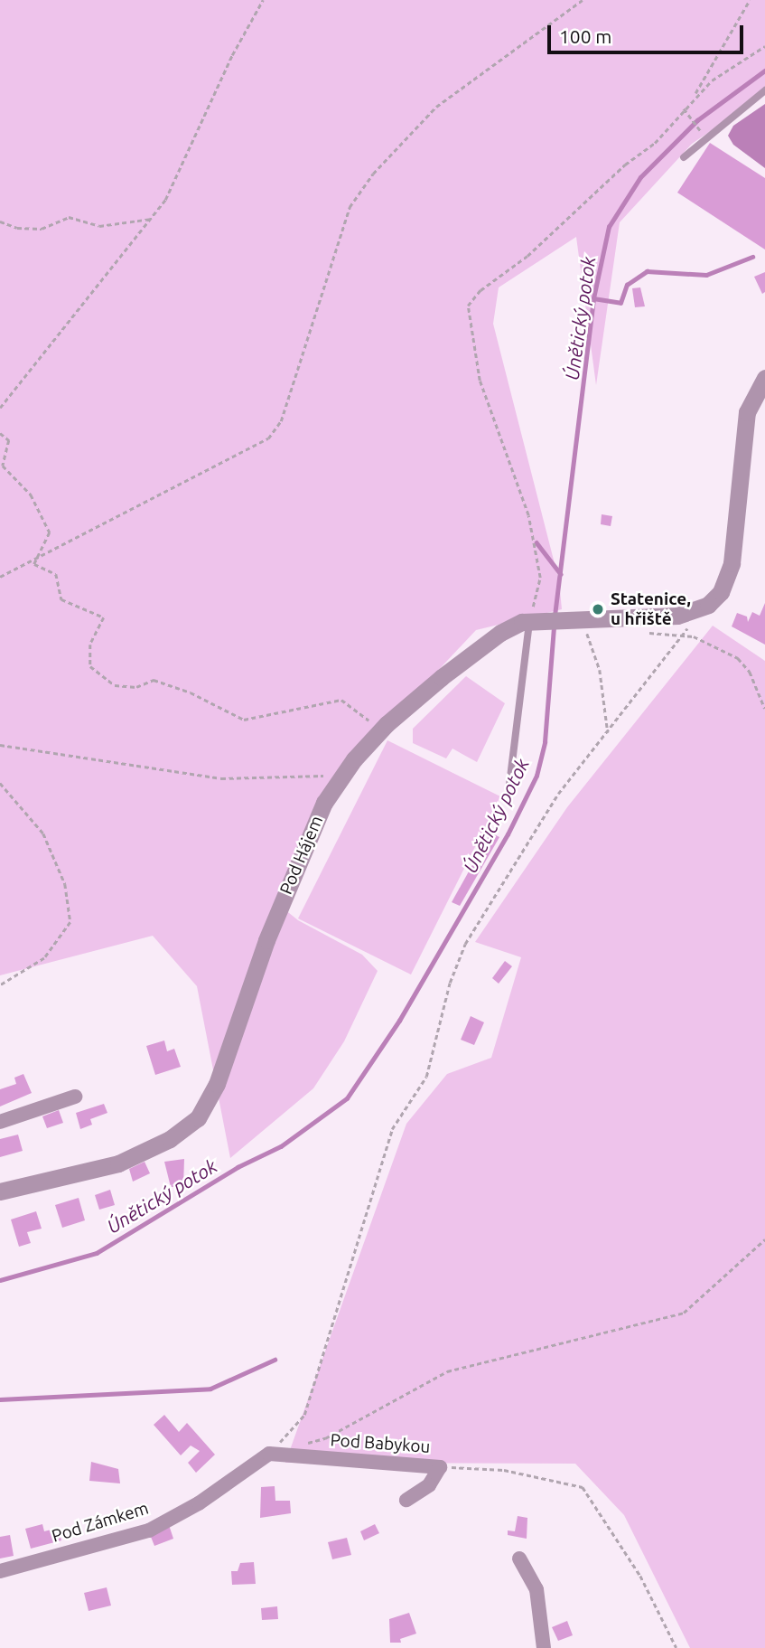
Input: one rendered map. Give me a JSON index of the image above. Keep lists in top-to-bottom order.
{
  "streets": {
    "street": ["Pod Hájem", "Pod Babykou", "Pod Zámkem"]
  },
  "crossings": [
    ["Pod Babykou", "Pod Zámkem"]
  ],
  "water": ["Únětický potok"],
  "places": ["Statenice, u hřiště"],
  "scale_bar": "100 m"
}
